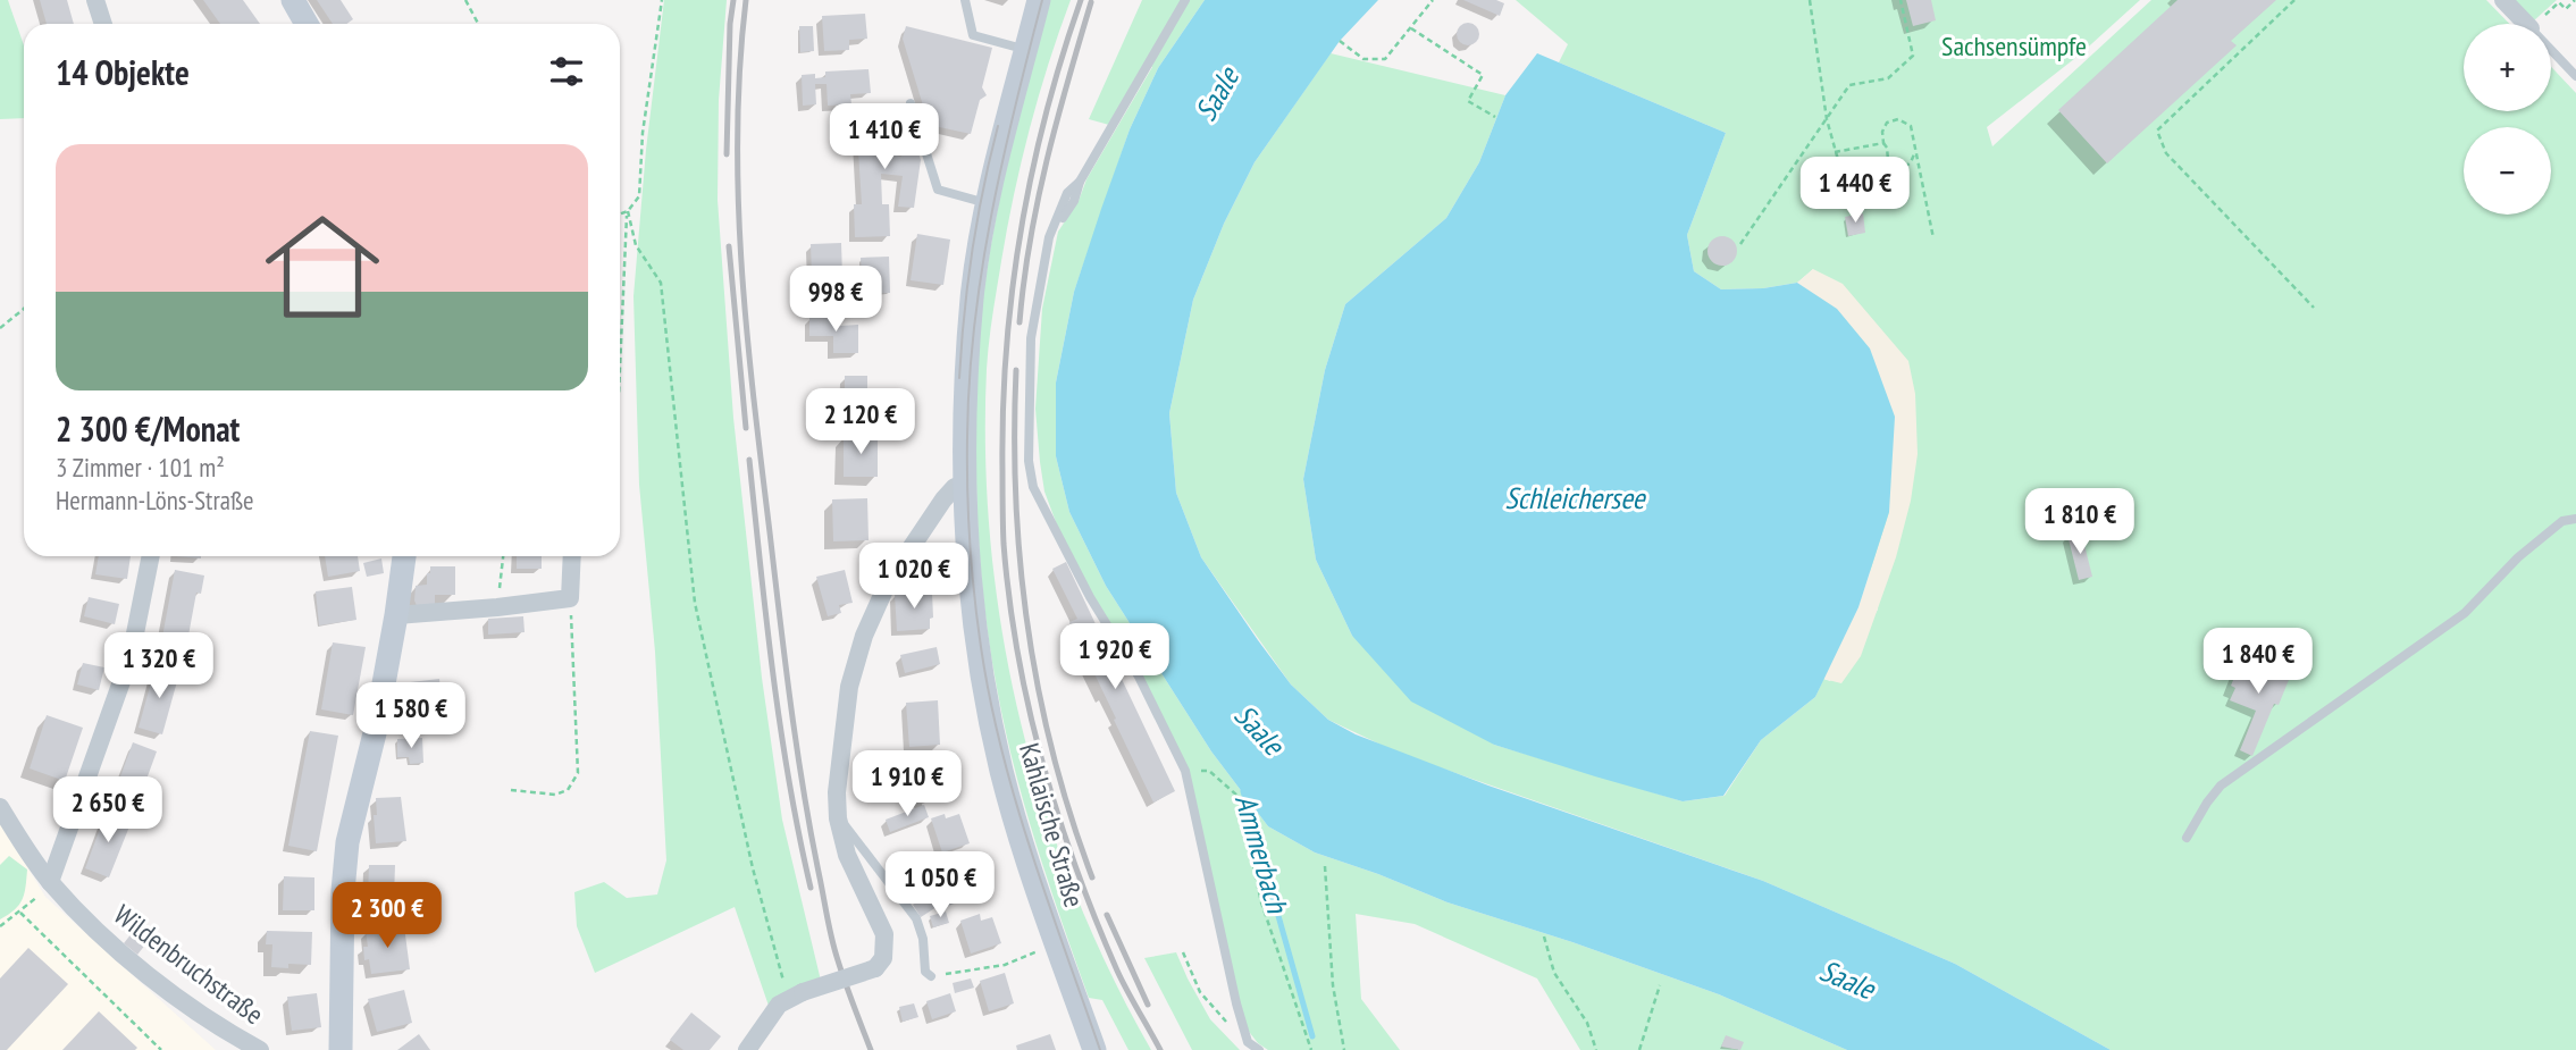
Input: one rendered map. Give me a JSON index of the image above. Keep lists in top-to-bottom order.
{
  "streets": {
    "main road": ["Kahlaische Straße"],
    "street": ["Wildenbruchstraße"]
  },
  "water": ["Saale", "Schleichersee", "Ammerbach"],
  "parks": ["Sachsensümpfe"],
  "page": {
    "map_buttons": ["+", "−"],
    "heading": "14 Objekte",
    "price": [
      "1 410 €",
      "1 440 €",
      "998 €",
      "2 120 €",
      "1 810 €",
      "1 020 €",
      "1 920 €",
      "1 840 €",
      "1 320 €",
      "1 580 €",
      "1 910 €",
      "2 650 €",
      "1 050 €",
      "2 300 €"
    ],
    "list": [
      {
        "name": "2 300 €/Monat",
        "note": "3 Zimmer · 101 m² · Hermann-Löns-Straße"
      }
    ]
  }
}
